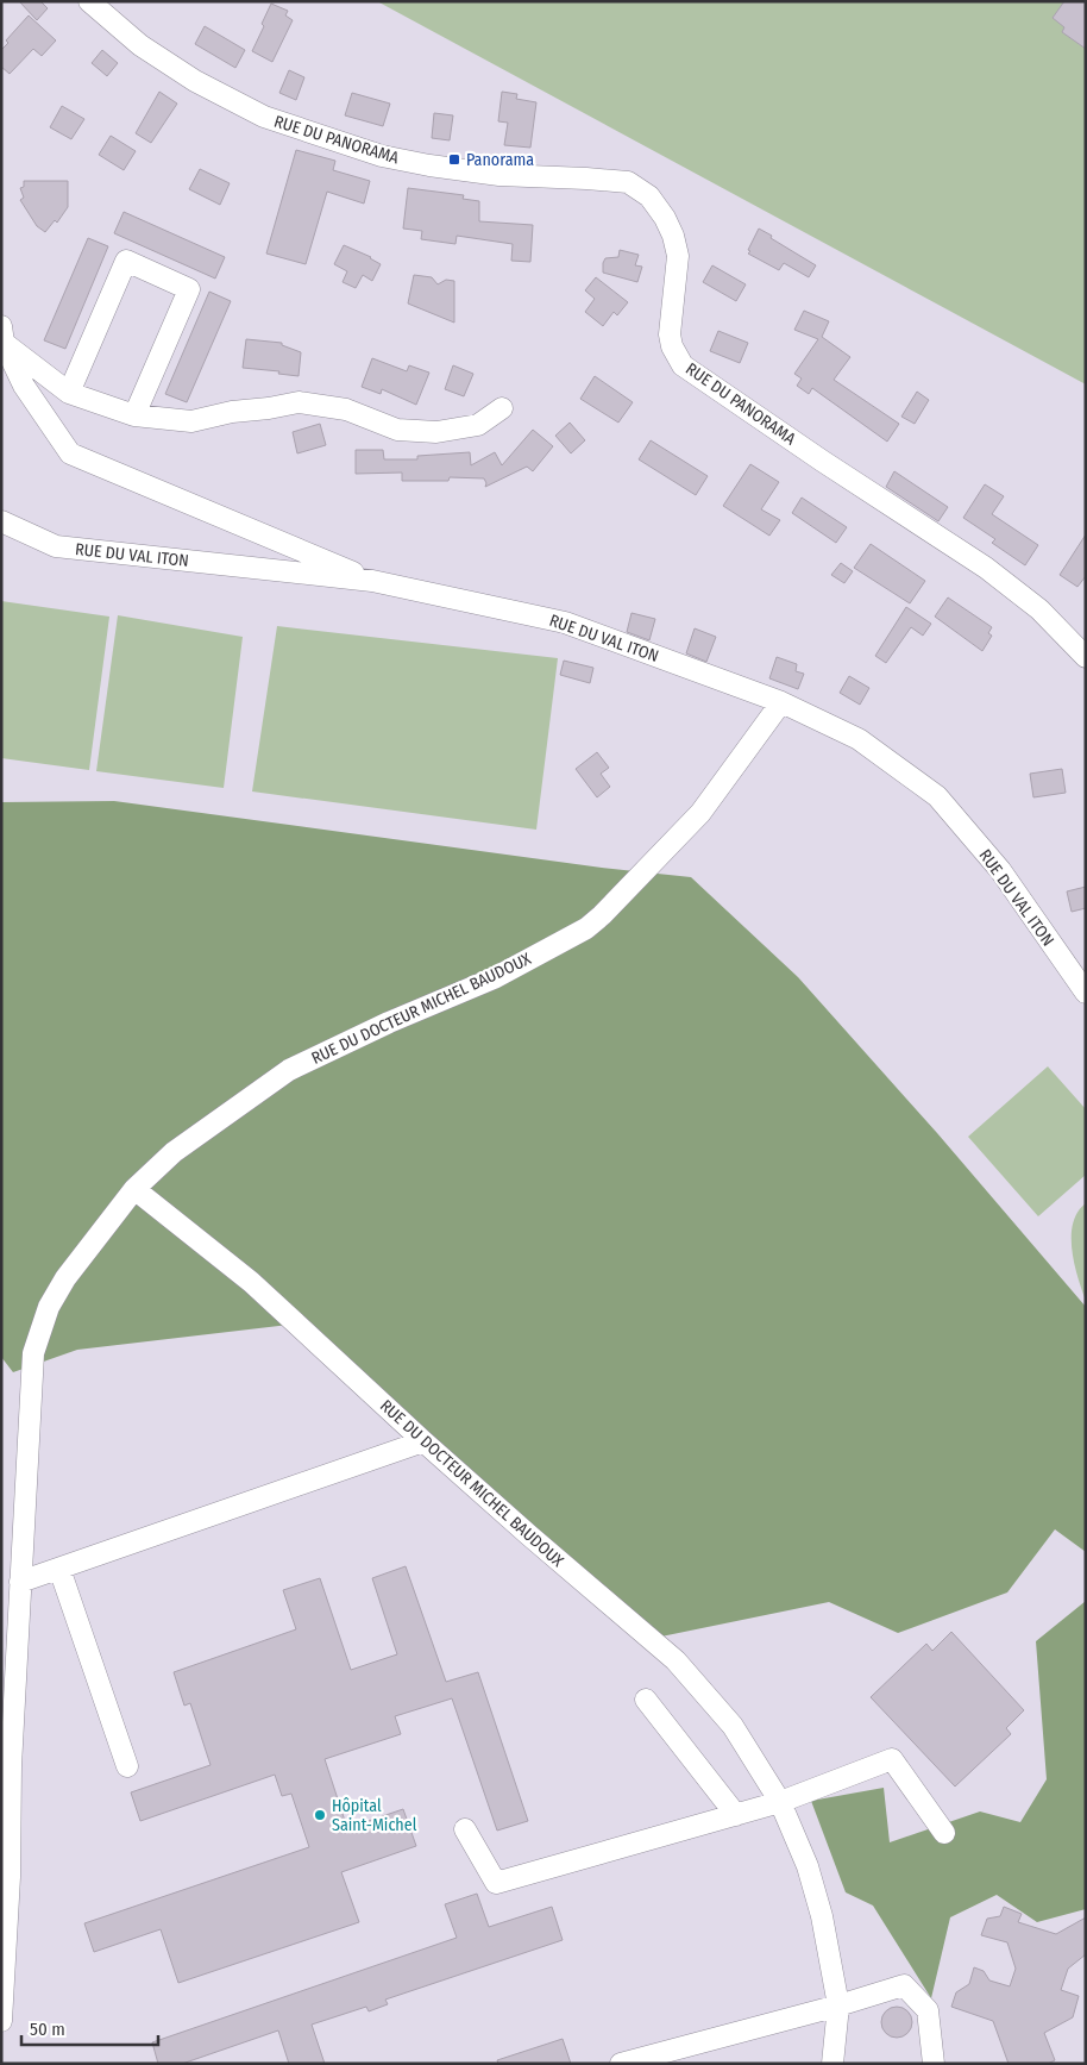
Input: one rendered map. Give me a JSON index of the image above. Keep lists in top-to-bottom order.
{
  "streets": {
    "street": ["RUE DU PANORAMA", "RUE DU VAL ITON", "RUE DU DOCTEUR MICHEL BAUDOUX"]
  },
  "crossings": [
    ["RUE DU VAL ITON", "RUE DU DOCTEUR MICHEL BAUDOUX"]
  ],
  "places": {
    "transit": ["Panorama"],
    "other": ["Hôpital Saint-Michel"]
  },
  "scale_bar": "50 m"
}
